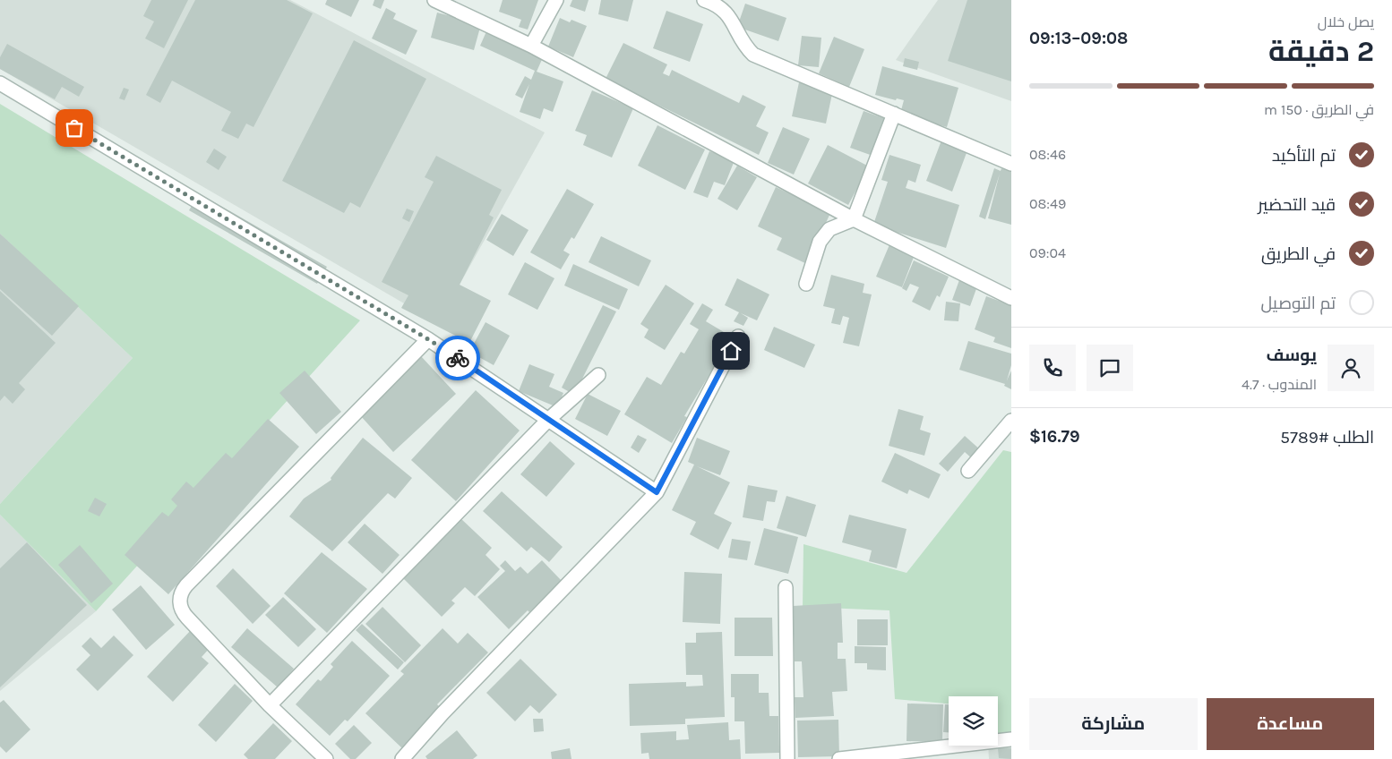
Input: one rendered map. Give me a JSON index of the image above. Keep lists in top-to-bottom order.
{
  "page": {
    "heading": ["2 دقيقة", "يصل خلال", "09:08–09:13"],
    "panel": [
      "يوسف",
      "المندوب · 4.7",
      "الطلب #5789",
      "$16.79"
    ],
    "bar": "في الطريق · 150 m",
    "list": [
      ["تم التأكيد", "08:46"],
      ["قيد التحضير", "08:49"],
      ["في الطريق", "09:04"],
      "تم التوصيل"
    ],
    "buttons": ["مساعدة", "مشاركة"]
  }
}
